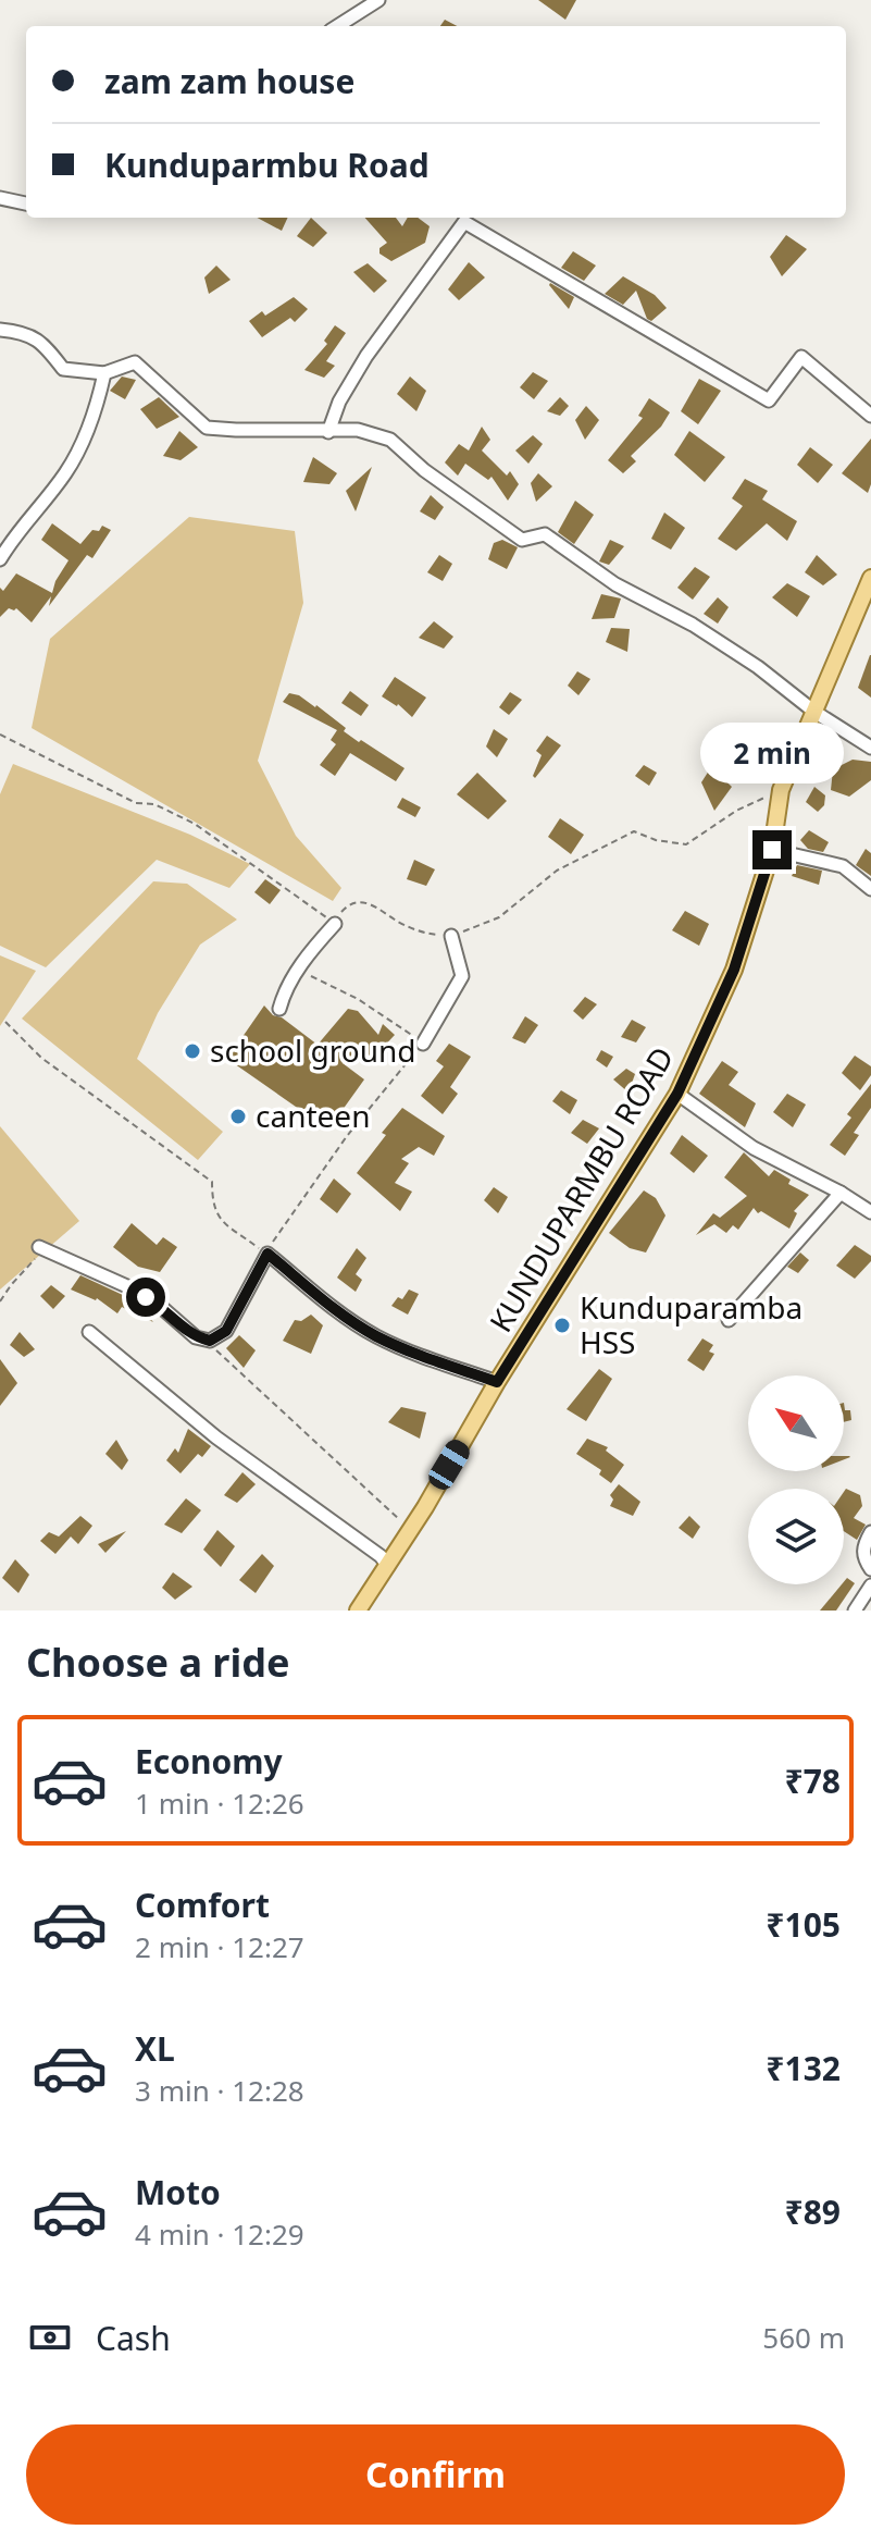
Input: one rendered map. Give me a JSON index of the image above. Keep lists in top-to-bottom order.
{
  "streets": {
    "main road": ["KUNDUPARMBU ROAD"]
  },
  "places": ["school ground", "canteen", "Kunduparamba HSS"],
  "north": "top left",
  "page": {
    "banner": ["zam zam house", "Kunduparmbu Road"],
    "bubble": "2 min",
    "heading": "Choose a ride",
    "list": [
      {
        "name": "Economy",
        "note": "1 min · 12:26",
        "value": "₹78"
      },
      {
        "name": "Comfort",
        "note": "2 min · 12:27",
        "value": "₹105"
      },
      {
        "name": "XL",
        "note": "3 min · 12:28",
        "value": "₹132"
      },
      {
        "name": "Moto",
        "note": "4 min · 12:29",
        "value": "₹89"
      }
    ],
    "pay": ["Cash", "560 m"],
    "buttons": "Confirm"
  }
}
